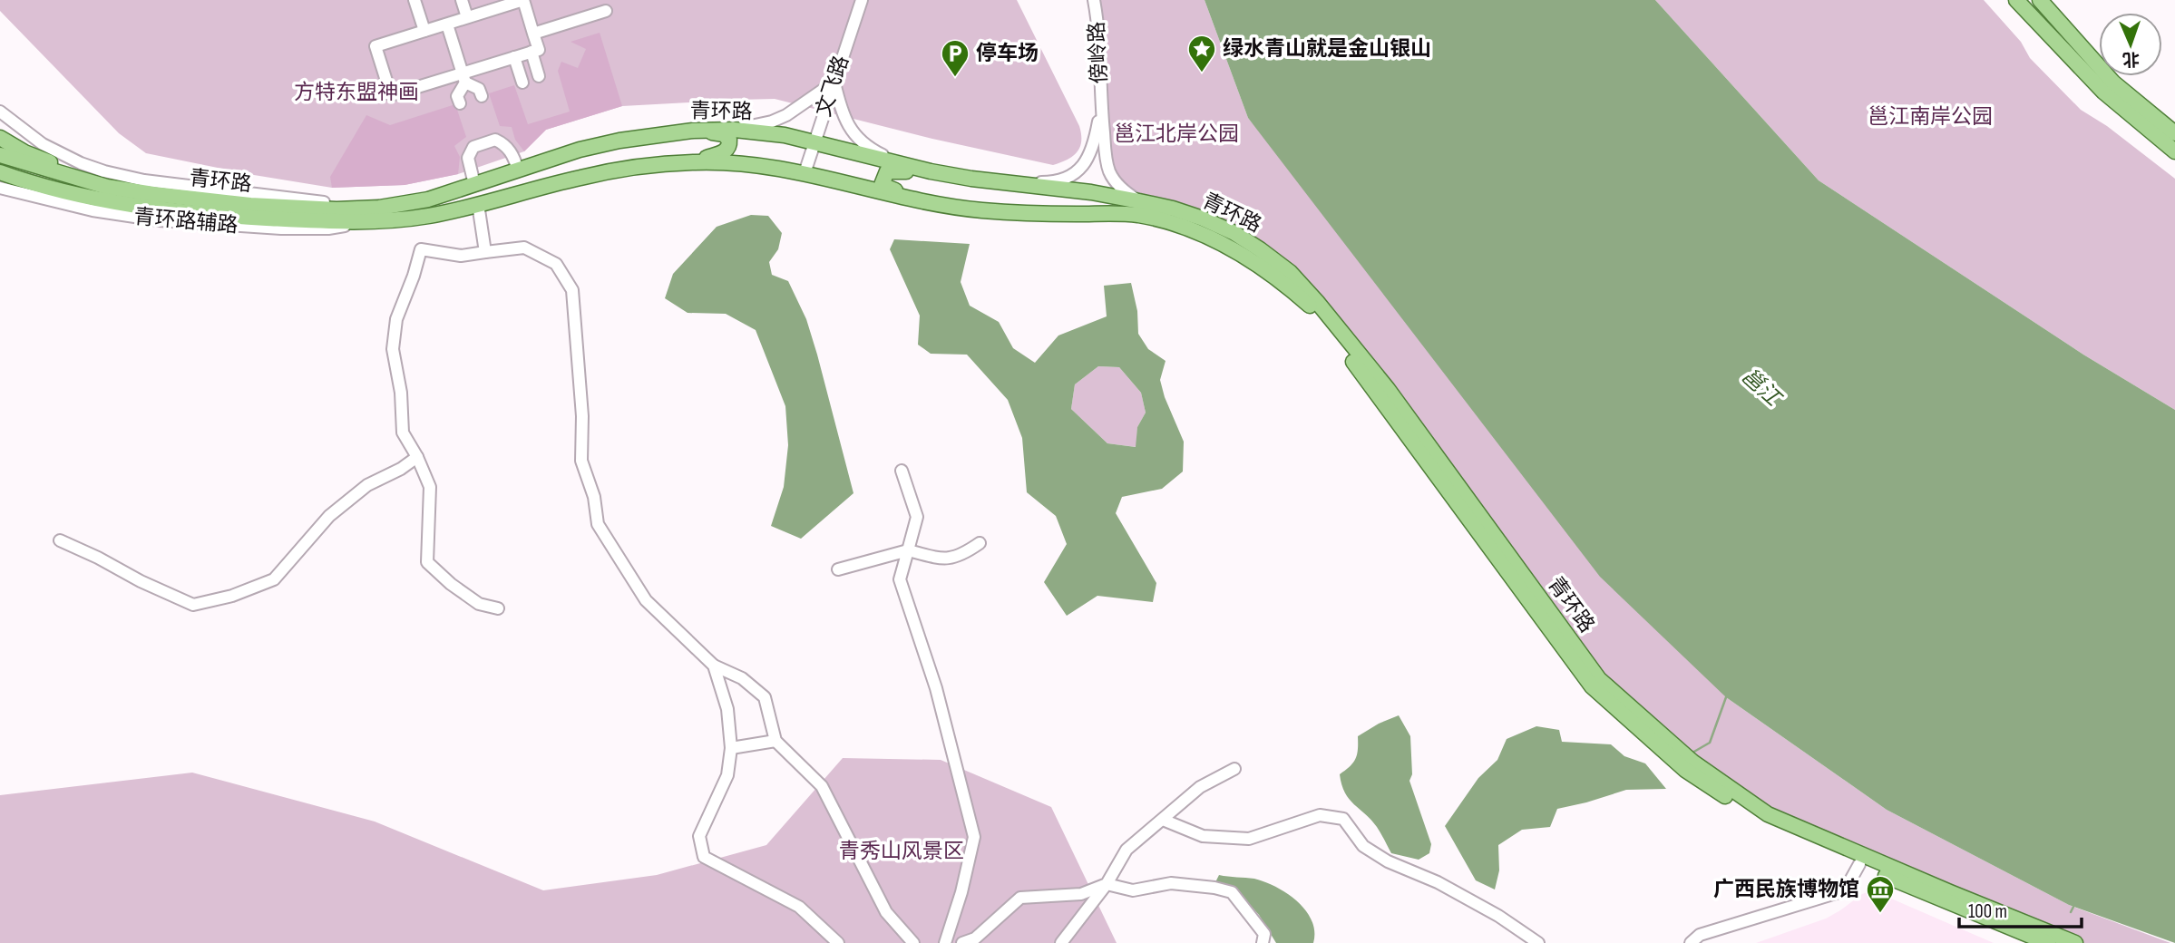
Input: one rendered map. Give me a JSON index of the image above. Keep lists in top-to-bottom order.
{
  "streets": {
    "main road": ["青环路"],
    "street": ["傍岭路", "文飞路", "青环路辅路"]
  },
  "crossings": [
    ["文飞路", "青环路"],
    ["青环路", "青环路辅路"]
  ],
  "water": ["邕江"],
  "parks": [
    "方特东盟神画",
    "邕江南岸公园",
    "邕江北岸公园",
    "青秀山风景区"
  ],
  "places": {
    "place": ["绿水青山就是金山银山"],
    "parking": ["停车场"],
    "museum": ["广西民族博物馆"]
  },
  "scale_bar": "100 m",
  "north": "bottom"
}
